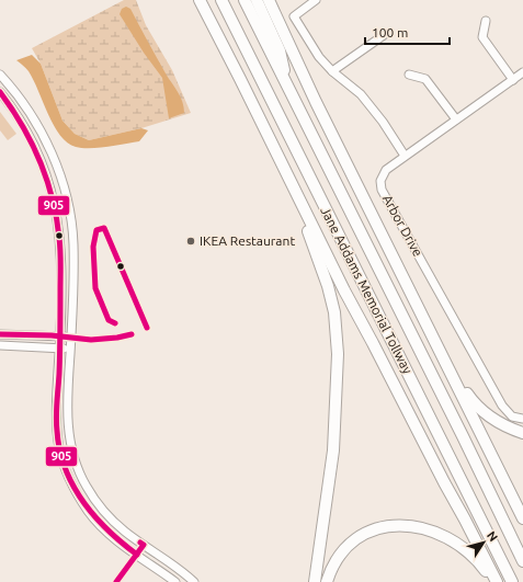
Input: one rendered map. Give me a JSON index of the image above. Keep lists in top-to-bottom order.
{
  "streets": {
    "highway": ["Jane Addams Memorial Tollway"],
    "street": ["Arbor Drive"]
  },
  "places": ["IKEA Restaurant"],
  "lines": ["transit line 905"],
  "scale_bar": "100 m",
  "north": "top right"
}
